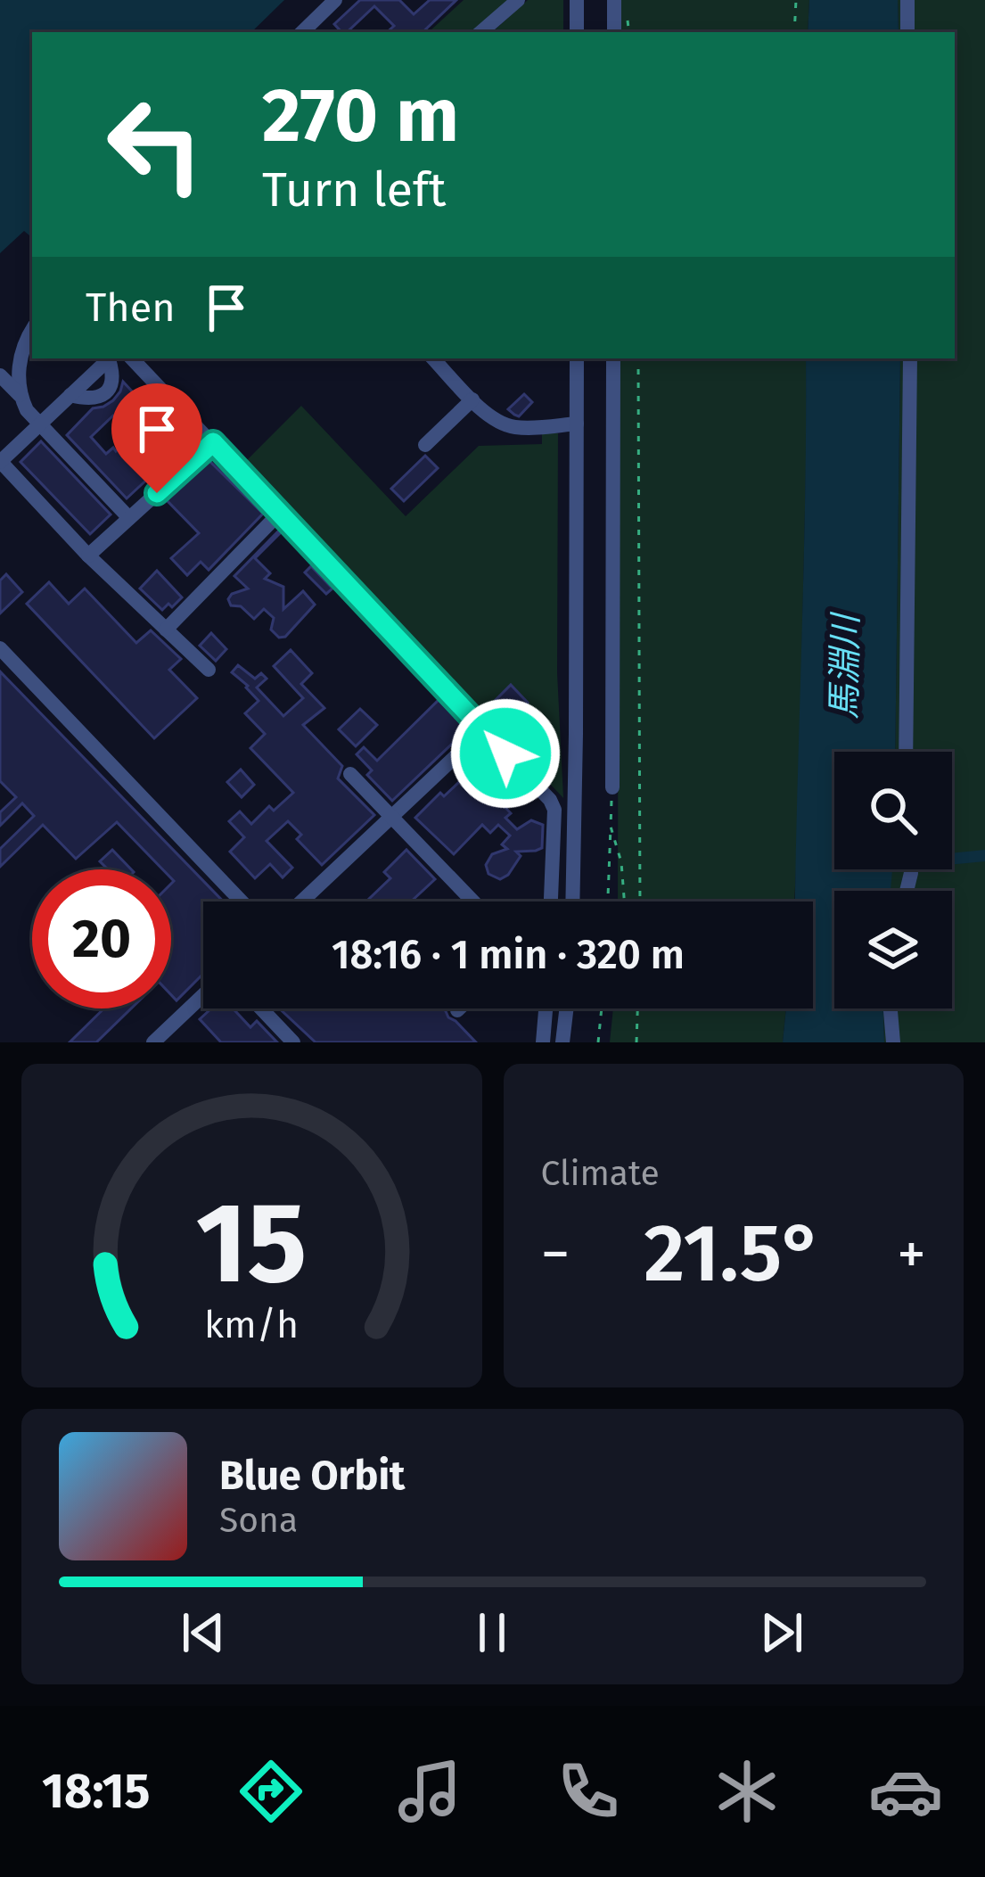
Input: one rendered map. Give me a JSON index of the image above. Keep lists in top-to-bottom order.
{
  "water": ["馬淵川"],
  "page": {
    "turn": ["270 m", "Turn left"],
    "then": "Then",
    "limit": "20",
    "trip": "18:16 · 1 min · 320 m",
    "tile": "Climate",
    "heat": ["−", "21.5°", "+"],
    "song": ["Blue Orbit", "Sona"],
    "tabs": "18:15",
    "gauge": ["15", "km/h"]
  }
}
